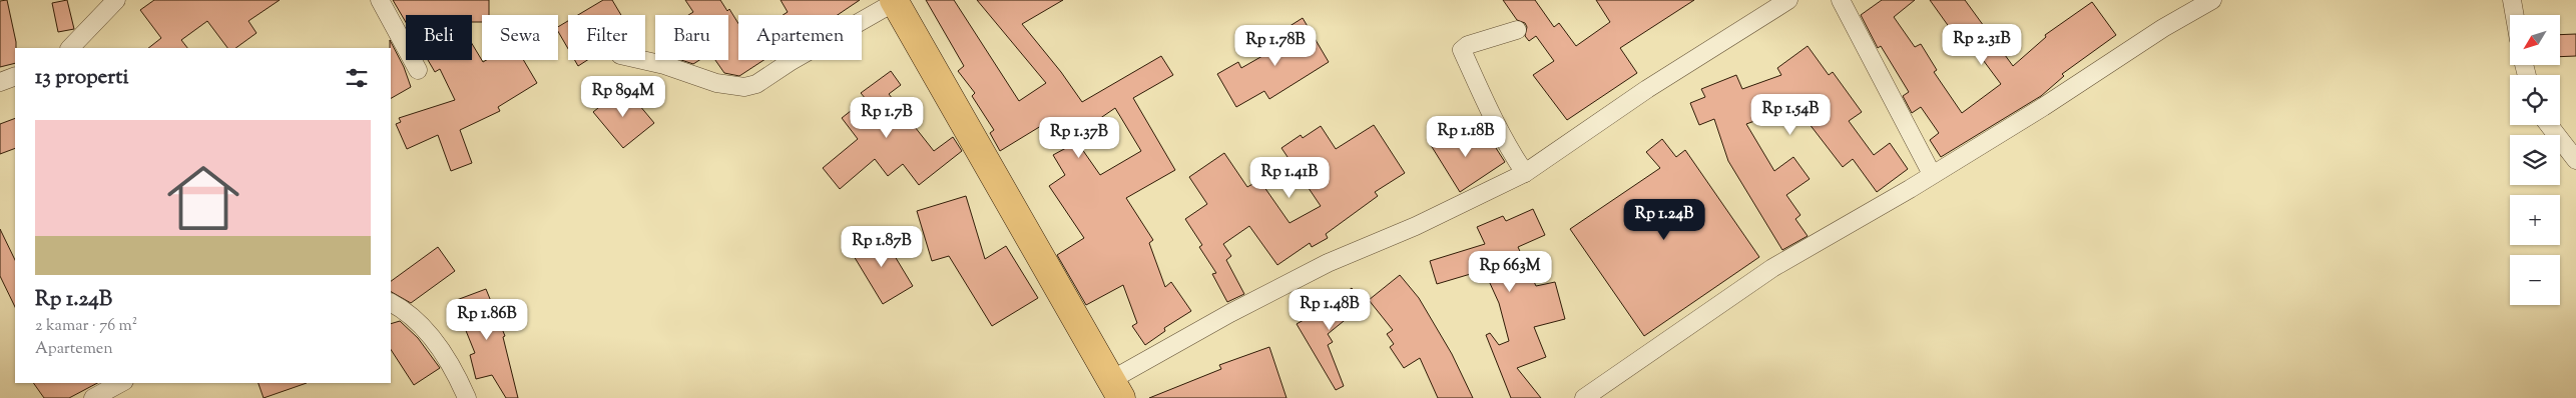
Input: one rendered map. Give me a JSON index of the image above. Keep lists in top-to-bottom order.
{
  "north": "bottom left",
  "page": {
    "map_buttons": ["+", "−"],
    "chip": [
      "Beli",
      "Sewa",
      "Filter",
      "Baru",
      "Apartemen"
    ],
    "price": [
      "Rp 2.31B",
      "Rp 1.78B",
      "Rp 894M",
      "Rp 1.54B",
      "Rp 1.7B",
      "Rp 1.18B",
      "Rp 1.37B",
      "Rp 1.41B",
      "Rp 1.24B",
      "Rp 1.87B",
      "Rp 663M",
      "Rp 1.48B",
      "Rp 1.86B"
    ],
    "heading": "13 properti",
    "list": [
      {
        "name": "Rp 1.24B",
        "note": "2 kamar · 76 m² · Apartemen"
      }
    ]
  }
}
